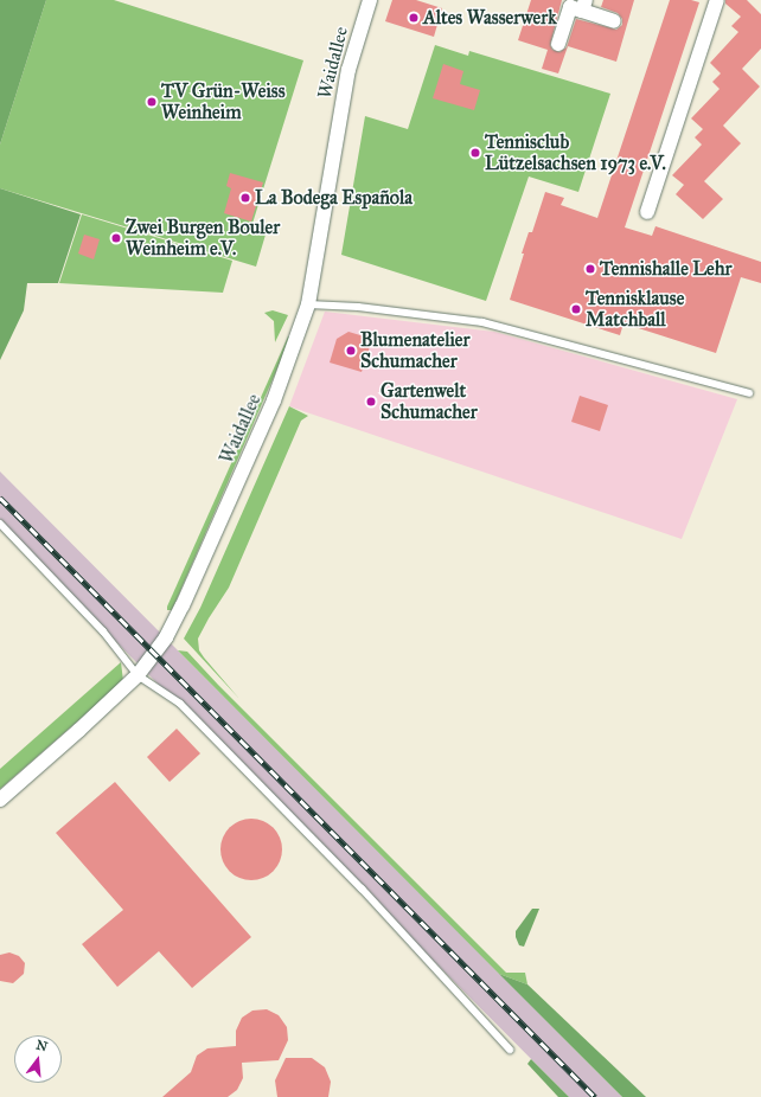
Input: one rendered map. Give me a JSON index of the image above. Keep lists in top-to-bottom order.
{
  "streets": {
    "street": ["Waidallee"]
  },
  "places": [
    "Altes Wasserwerk",
    "TV Grün-Weiss Weinheim",
    "Tennisclub Lützelsachsen 1973 e.V.",
    "La Bodega Española",
    "Zwei Burgen Bouler Weinheim e.V.",
    "Tennishalle Lehr",
    "Tennisklause Matchball",
    "Blumenatelier Schumacher",
    "Gartenwelt Schumacher"
  ],
  "north": "top"
}
